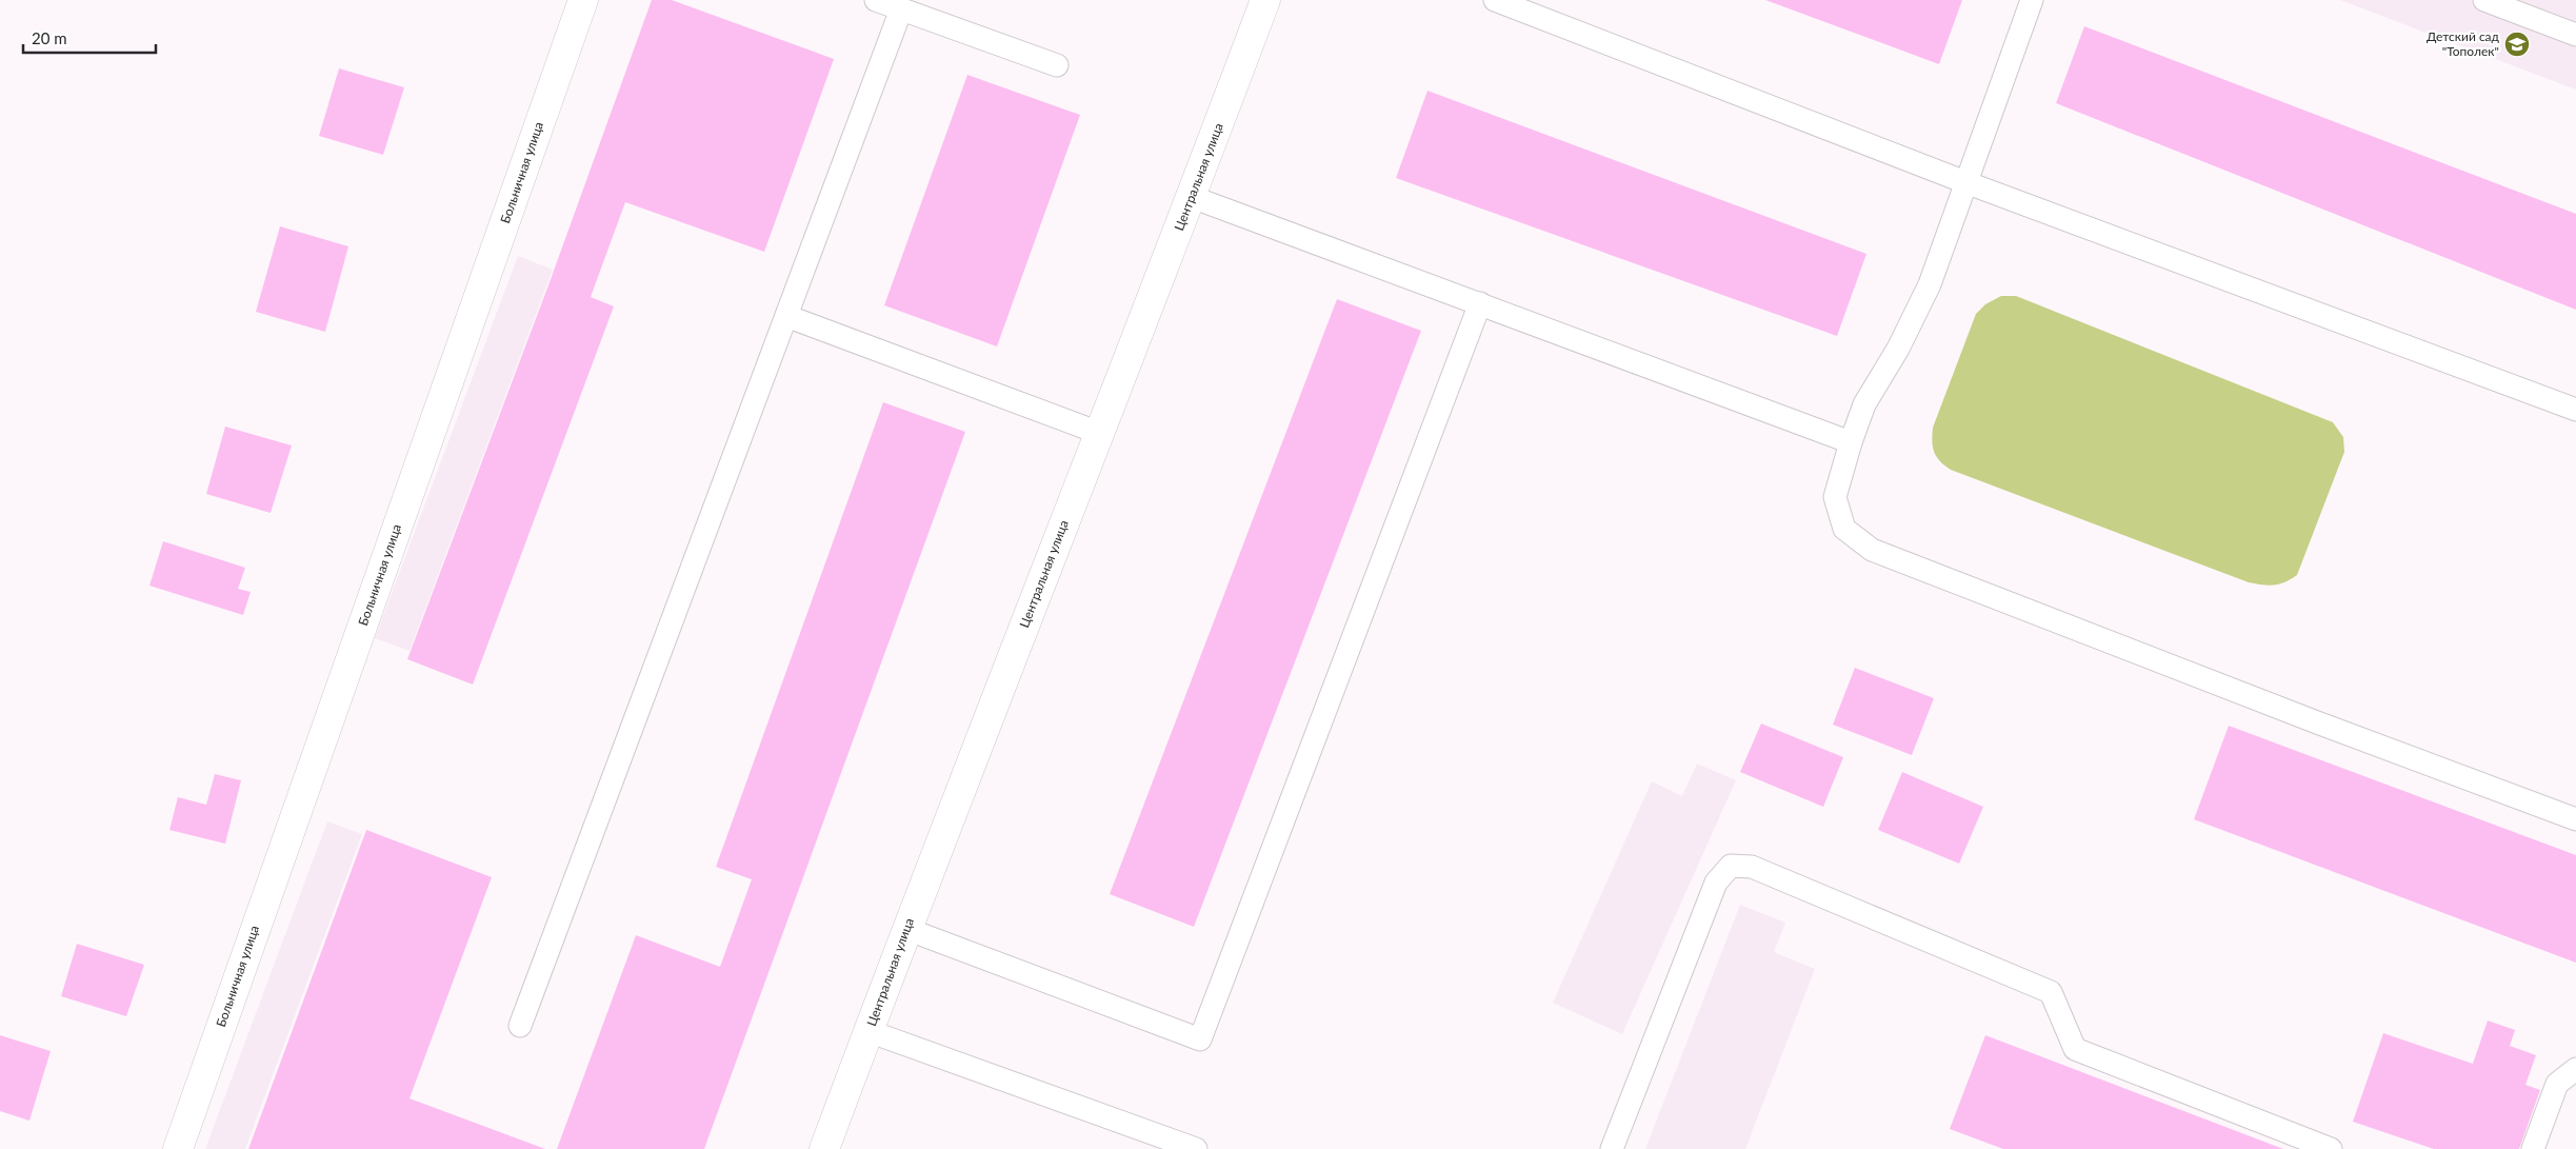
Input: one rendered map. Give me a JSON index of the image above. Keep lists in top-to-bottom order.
{
  "streets": {
    "street": ["Больничная улица", "Центральная улица"]
  },
  "places": {
    "school or university": ["Детский сад \"Тополек\""]
  },
  "scale_bar": "20 m"
}
